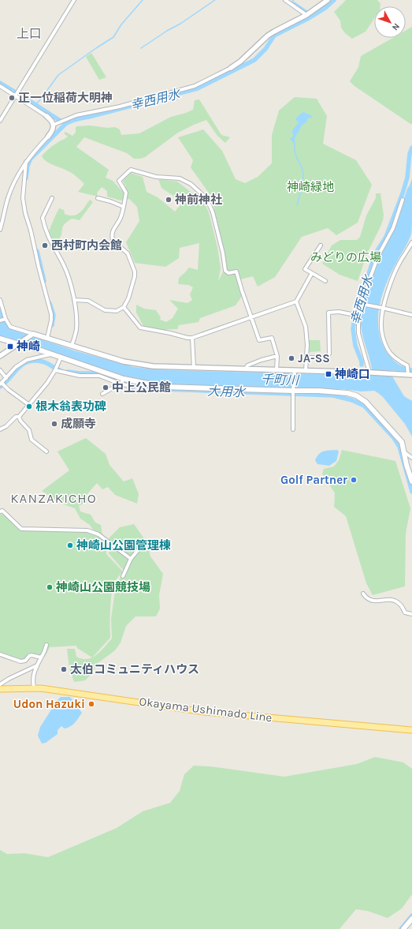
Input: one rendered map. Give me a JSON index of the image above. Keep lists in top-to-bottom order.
{
  "streets": {
    "main road": ["Okayama Ushimado Line"]
  },
  "districts": ["上口", "KANZAKICHO"],
  "water": ["幸西用水", "千町川", "大用水"],
  "parks": ["神崎緑地", "みどりの広場"],
  "places": {
    "other": [
      "正一位稲荷大明神",
      "神前神社",
      "西村町内会館",
      "JA-SS",
      "中上公民館",
      "根木翁表功碑",
      "成願寺",
      "Golf Partner",
      "神崎山公園管理棟",
      "神崎山公園競技場",
      "太伯コミュニティハウス",
      "Udon Hazuki"
    ],
    "transit": ["神崎", "神崎口"]
  },
  "north": "bottom right"
}
